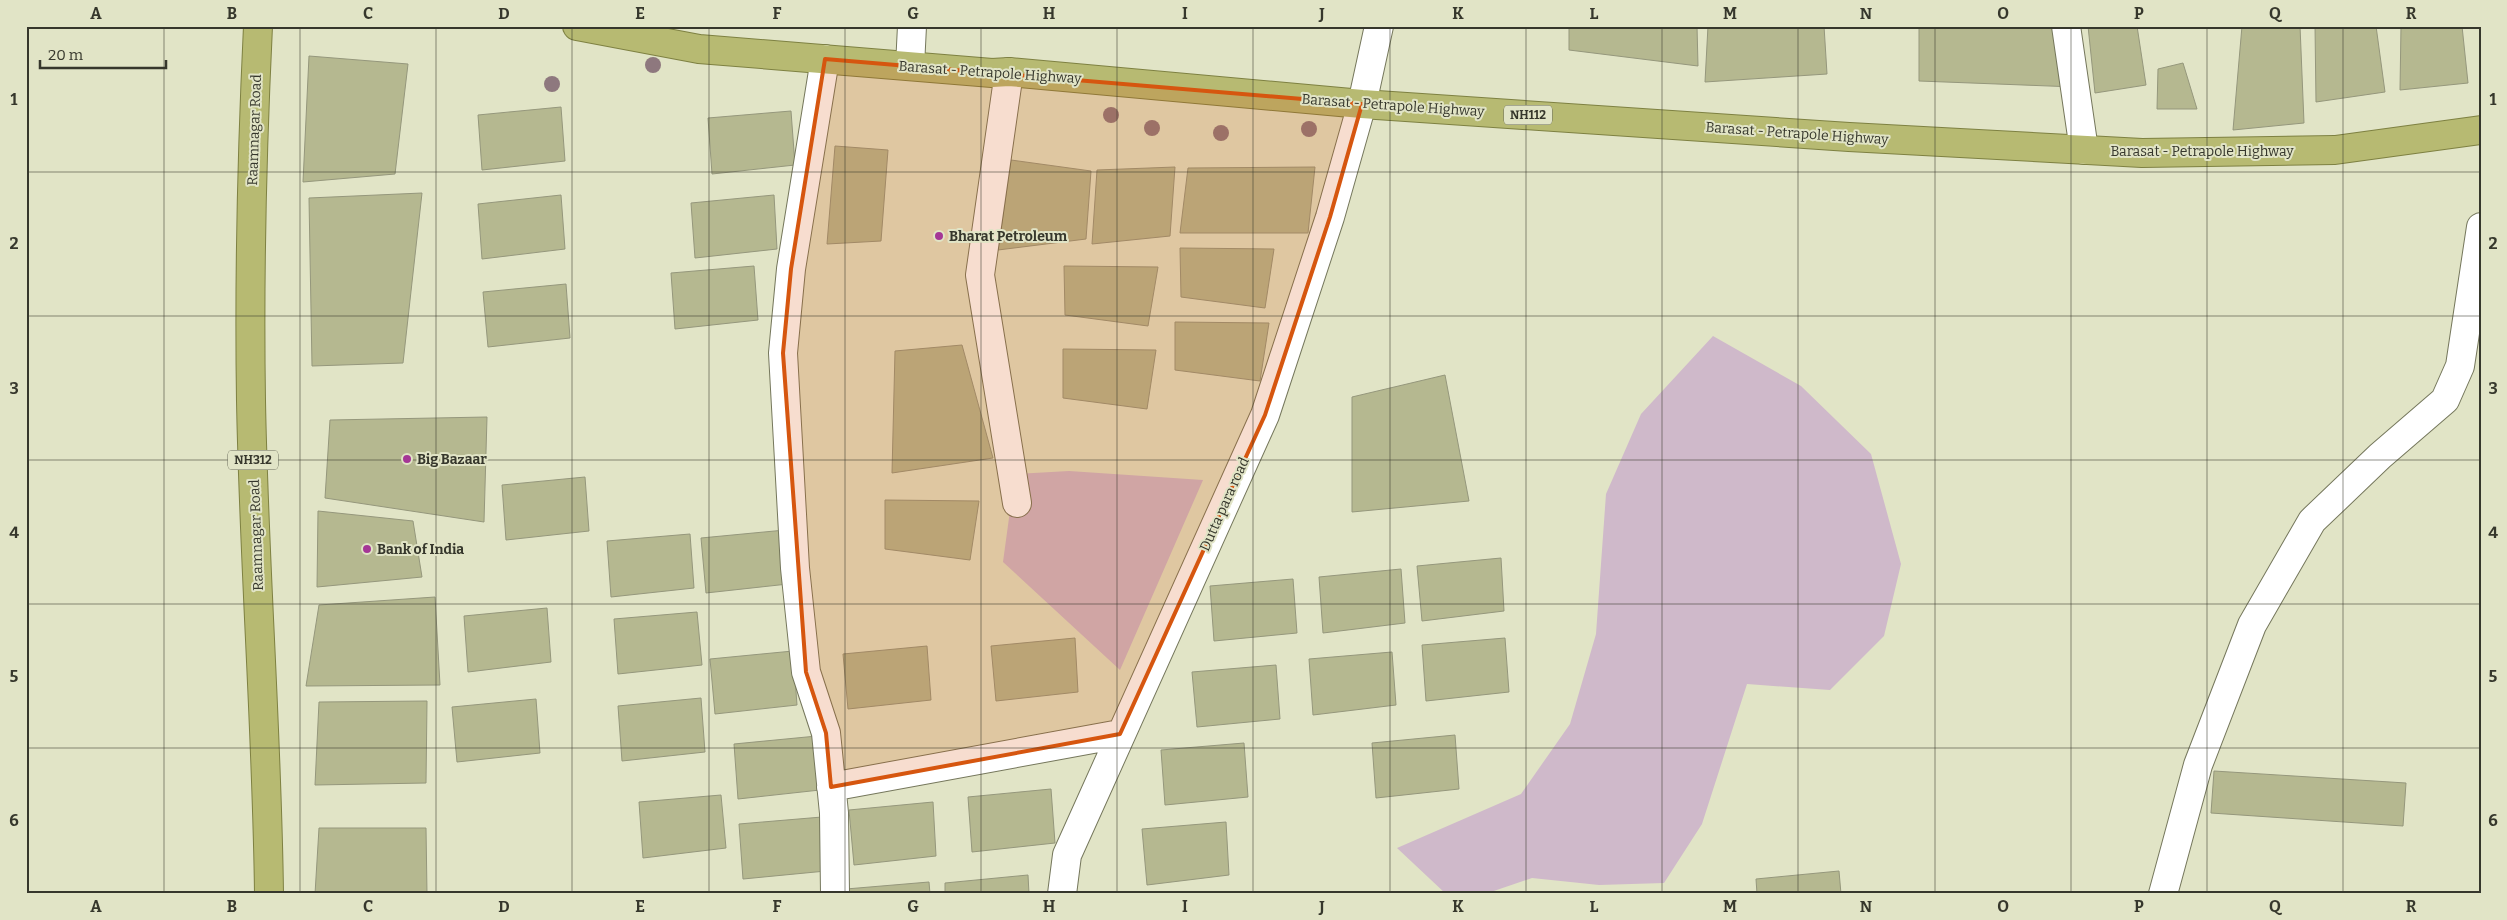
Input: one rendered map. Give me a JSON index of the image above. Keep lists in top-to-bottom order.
{
  "streets": {
    "highway": [
      "Barasat - Petrapole Highway",
      "NH112",
      "Raamnagar Road",
      "NH312"
    ],
    "street": ["Dutta para road"]
  },
  "crossings": [
    ["Barasat - Petrapole Highway", "Dutta para road"]
  ],
  "places": ["Bharat Petroleum", "Big Bazaar", "Bank of India"],
  "scale_bar": "20 m",
  "grid": {
    "columns": [
      "A",
      "B",
      "C",
      "D",
      "E",
      "F",
      "G",
      "H",
      "I",
      "J",
      "K",
      "L",
      "M",
      "N",
      "O",
      "P",
      "Q",
      "R"
    ],
    "rows": [
      "1",
      "2",
      "3",
      "4",
      "5",
      "6"
    ]
  }
}
